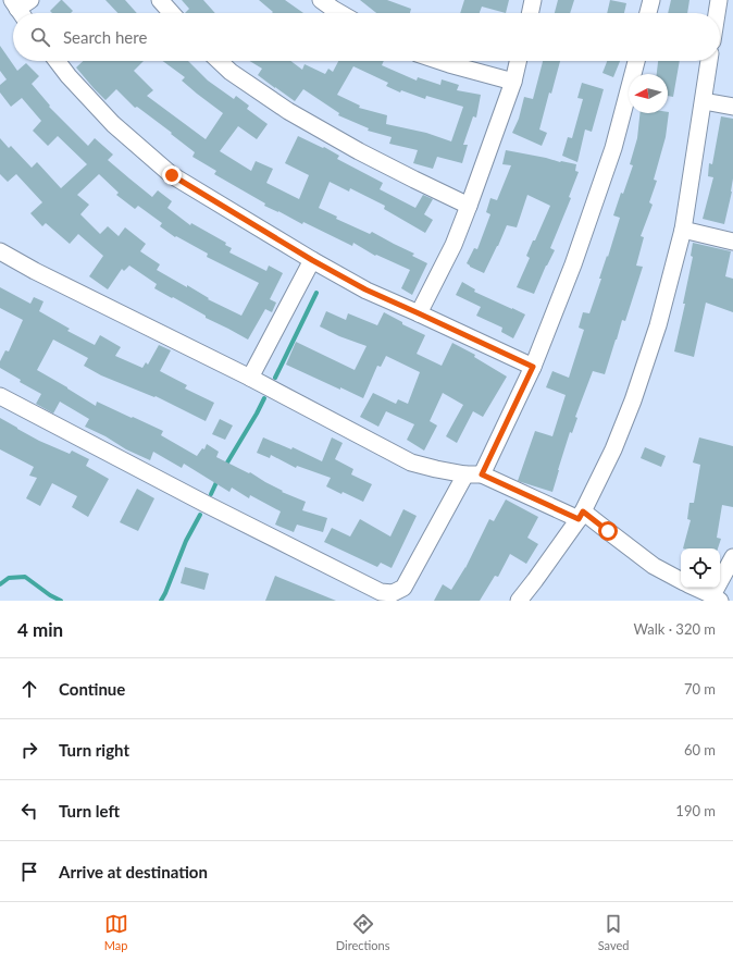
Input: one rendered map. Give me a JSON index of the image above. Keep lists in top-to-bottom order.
{
  "north": "left",
  "page": {
    "search": "Search here",
    "heading": ["4 min", "Walk · 320 m"],
    "list": [
      ["Continue", "70 m"],
      ["Turn right", "60 m"],
      ["Turn left", "190 m"],
      "Arrive at destination"
    ],
    "nav": ["Map", "Directions", "Saved"]
  }
}
